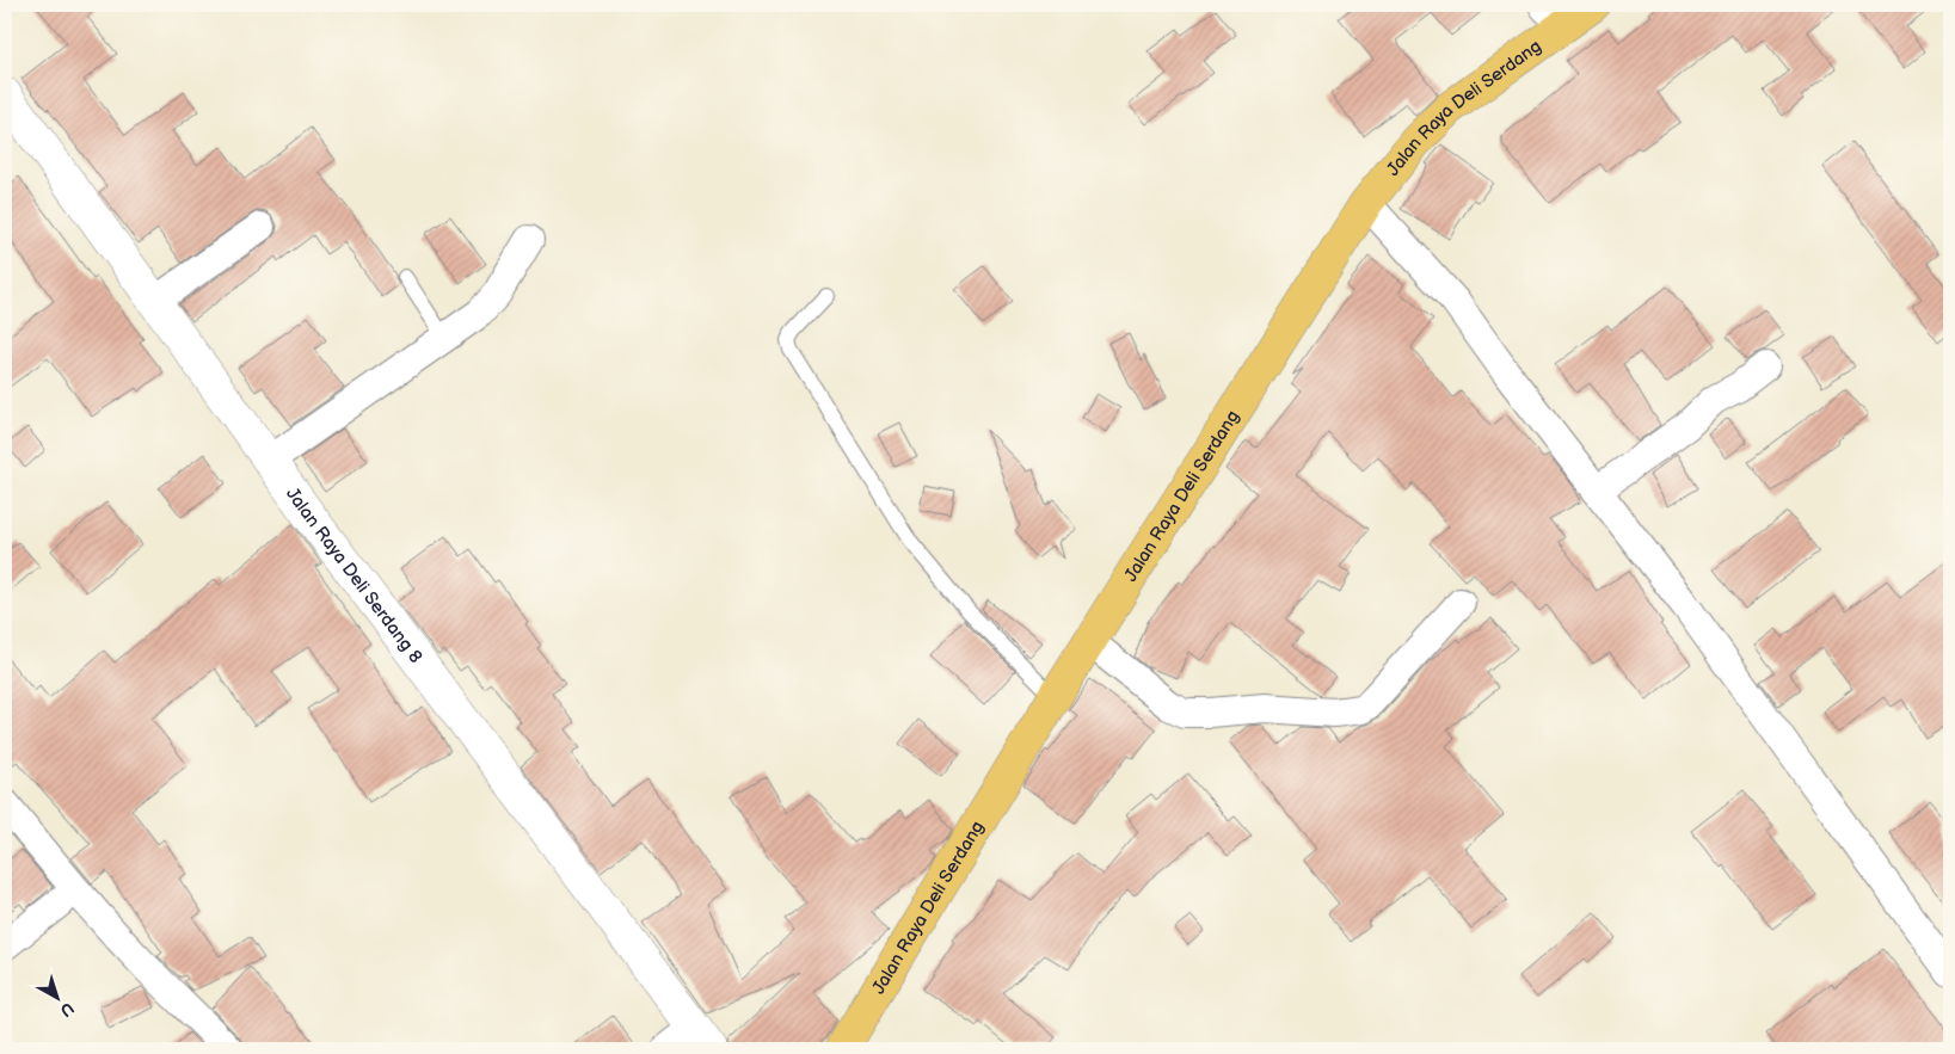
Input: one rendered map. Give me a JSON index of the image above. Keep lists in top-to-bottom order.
{
  "streets": {
    "main road": ["Jalan Raya Deli Serdang"],
    "street": ["Jalan Raya Deli Serdang 8"]
  },
  "north": "bottom right"
}
